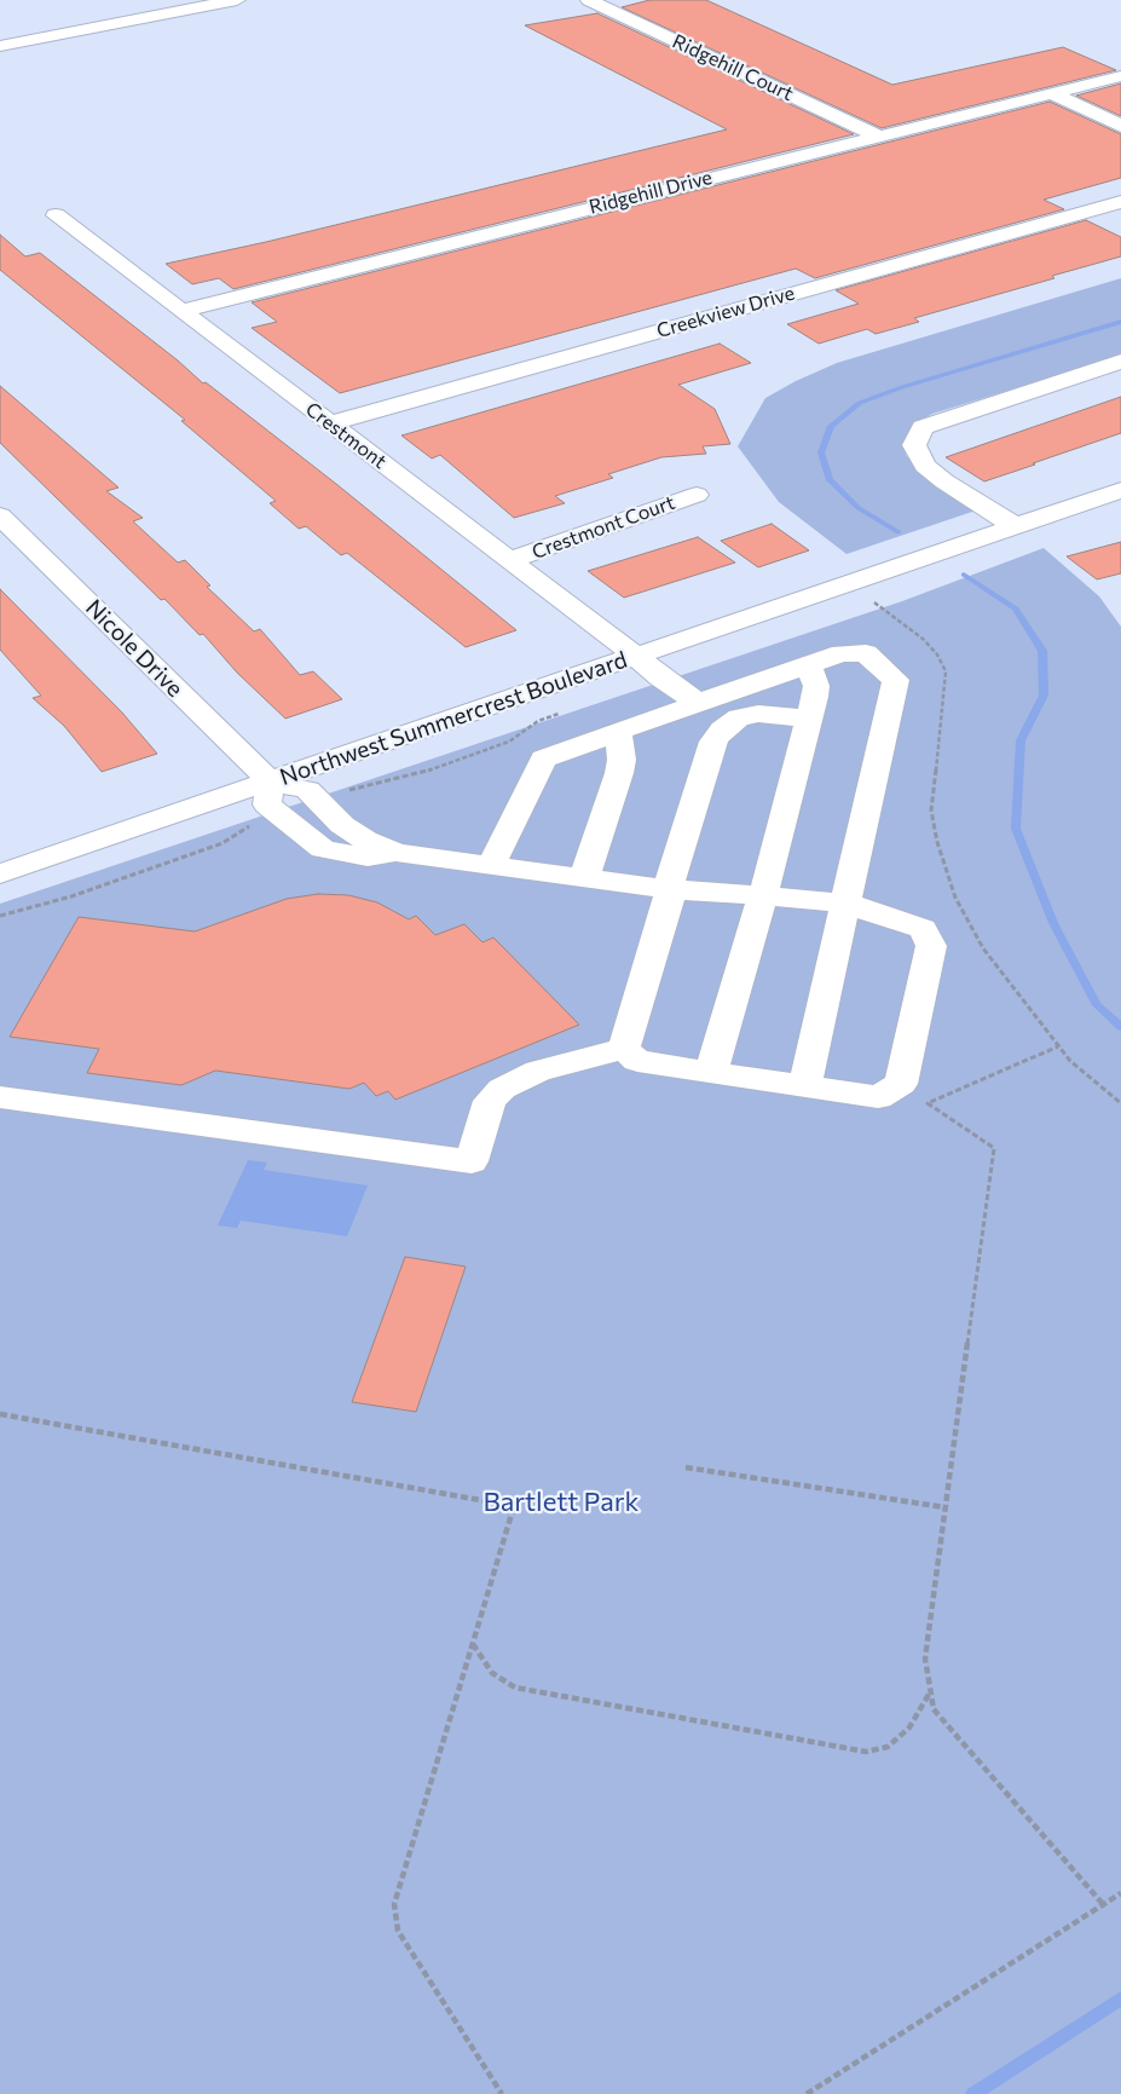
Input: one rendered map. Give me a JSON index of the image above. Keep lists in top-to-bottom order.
{
  "streets": {
    "street": [
      "Ridgehill Court",
      "Ridgehill Drive",
      "Creekview Drive",
      "Crestmont",
      "Crestmont Court",
      "Nicole Drive",
      "Northwest Summercrest Boulevard"
    ]
  },
  "crossings": [
    ["Ridgehill Court", "Ridgehill Drive"],
    ["Ridgehill Drive", "Crestmont"],
    ["Creekview Drive", "Crestmont"],
    ["Crestmont", "Crestmont Court"],
    ["Crestmont", "Northwest Summercrest Boulevard"],
    ["Nicole Drive", "Northwest Summercrest Boulevard"]
  ],
  "parks": ["Bartlett Park"]
}
